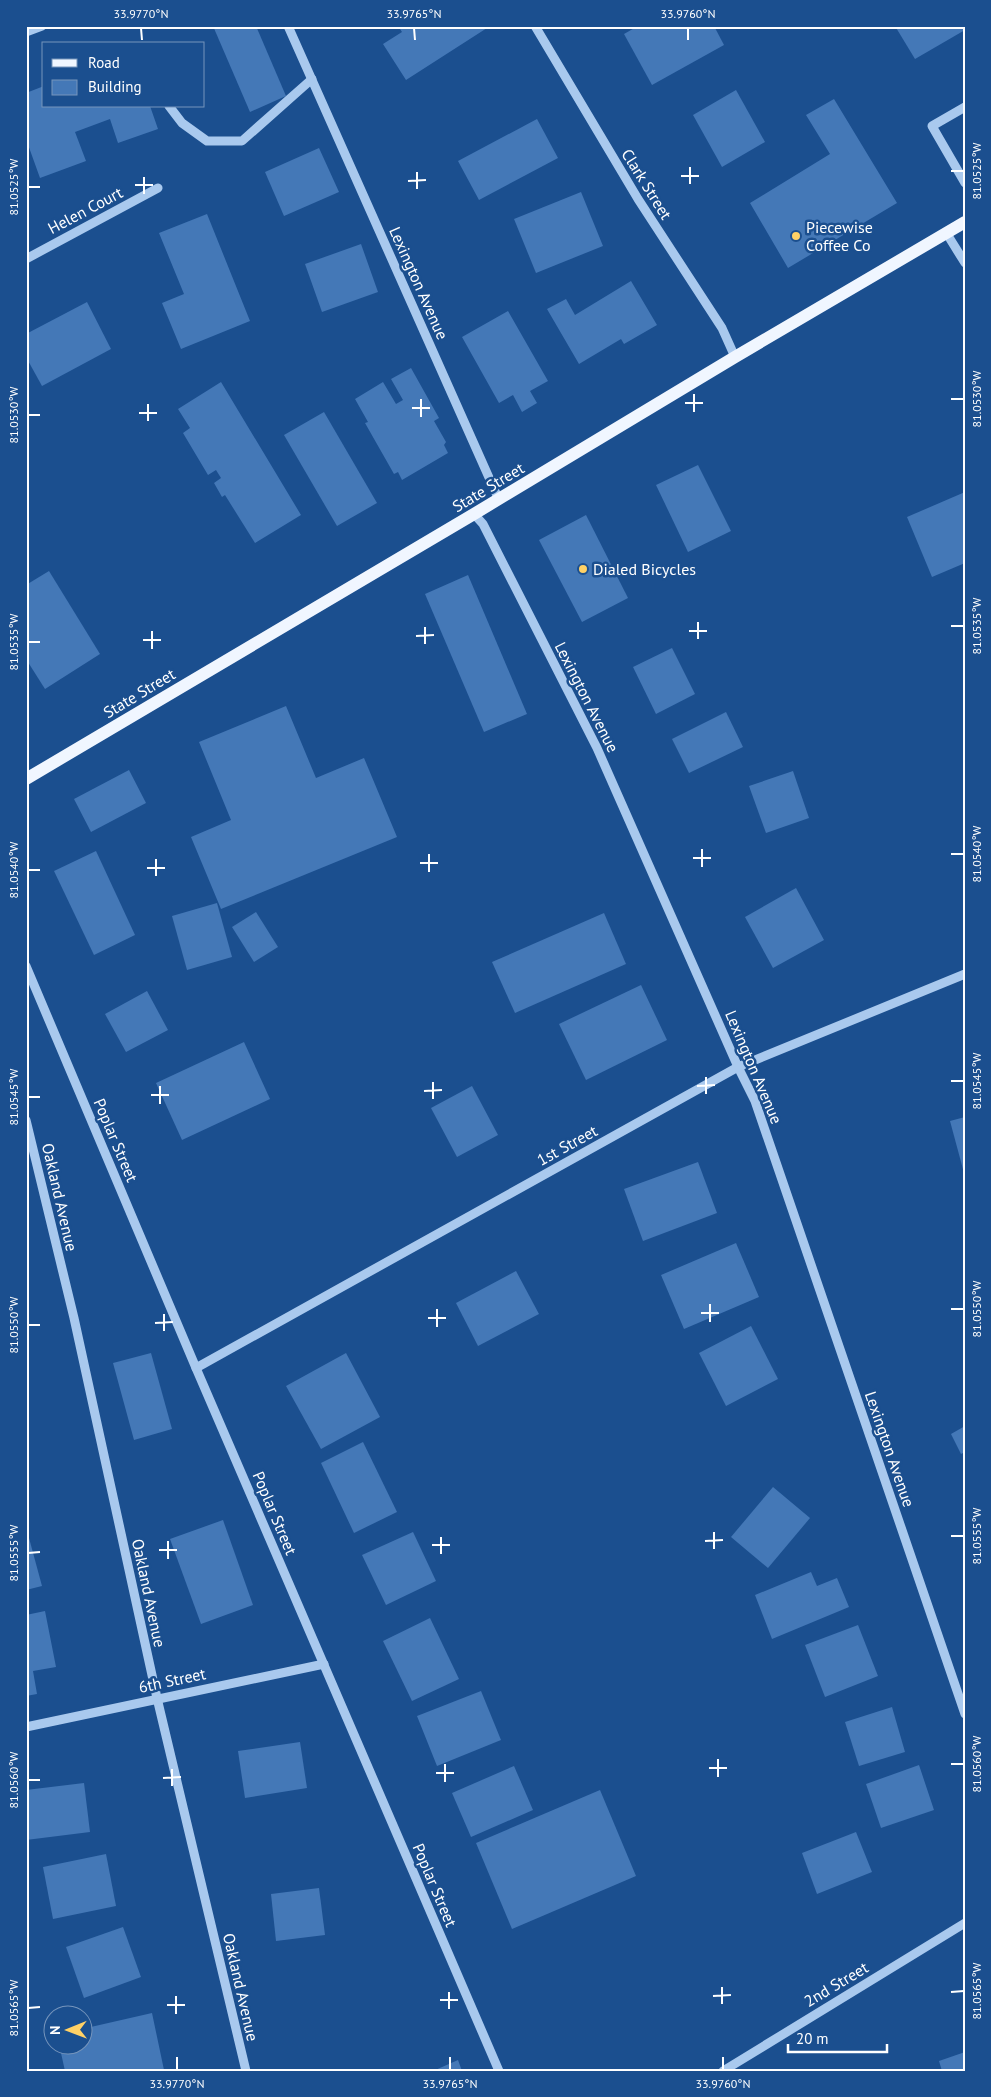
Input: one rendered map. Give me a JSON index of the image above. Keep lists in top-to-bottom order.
{
  "streets": {
    "main road": ["State Street"],
    "street": [
      "Clark Street",
      "Helen Court",
      "Lexington Avenue",
      "Poplar Street",
      "1st Street",
      "Oakland Avenue",
      "6th Street",
      "2nd Street"
    ]
  },
  "crossings": [
    ["Clark Street", "State Street"],
    ["Lexington Avenue", "State Street"],
    ["Lexington Avenue", "1st Street"],
    ["Poplar Street", "1st Street"],
    ["Poplar Street", "6th Street"],
    ["Oakland Avenue", "6th Street"]
  ],
  "places": ["Piecewise Coffee Co", "Dialed Bicycles"],
  "legend": ["Road", "Building"],
  "scale_bar": "20 m",
  "north": "left",
  "coordinates": [
    "33.9770°N",
    "33.9765°N",
    "33.9760°N",
    "81.0525°W",
    "81.0530°W",
    "81.0535°W",
    "81.0540°W",
    "81.0545°W",
    "81.0550°W",
    "81.0555°W",
    "81.0560°W",
    "81.0565°W"
  ]
}
